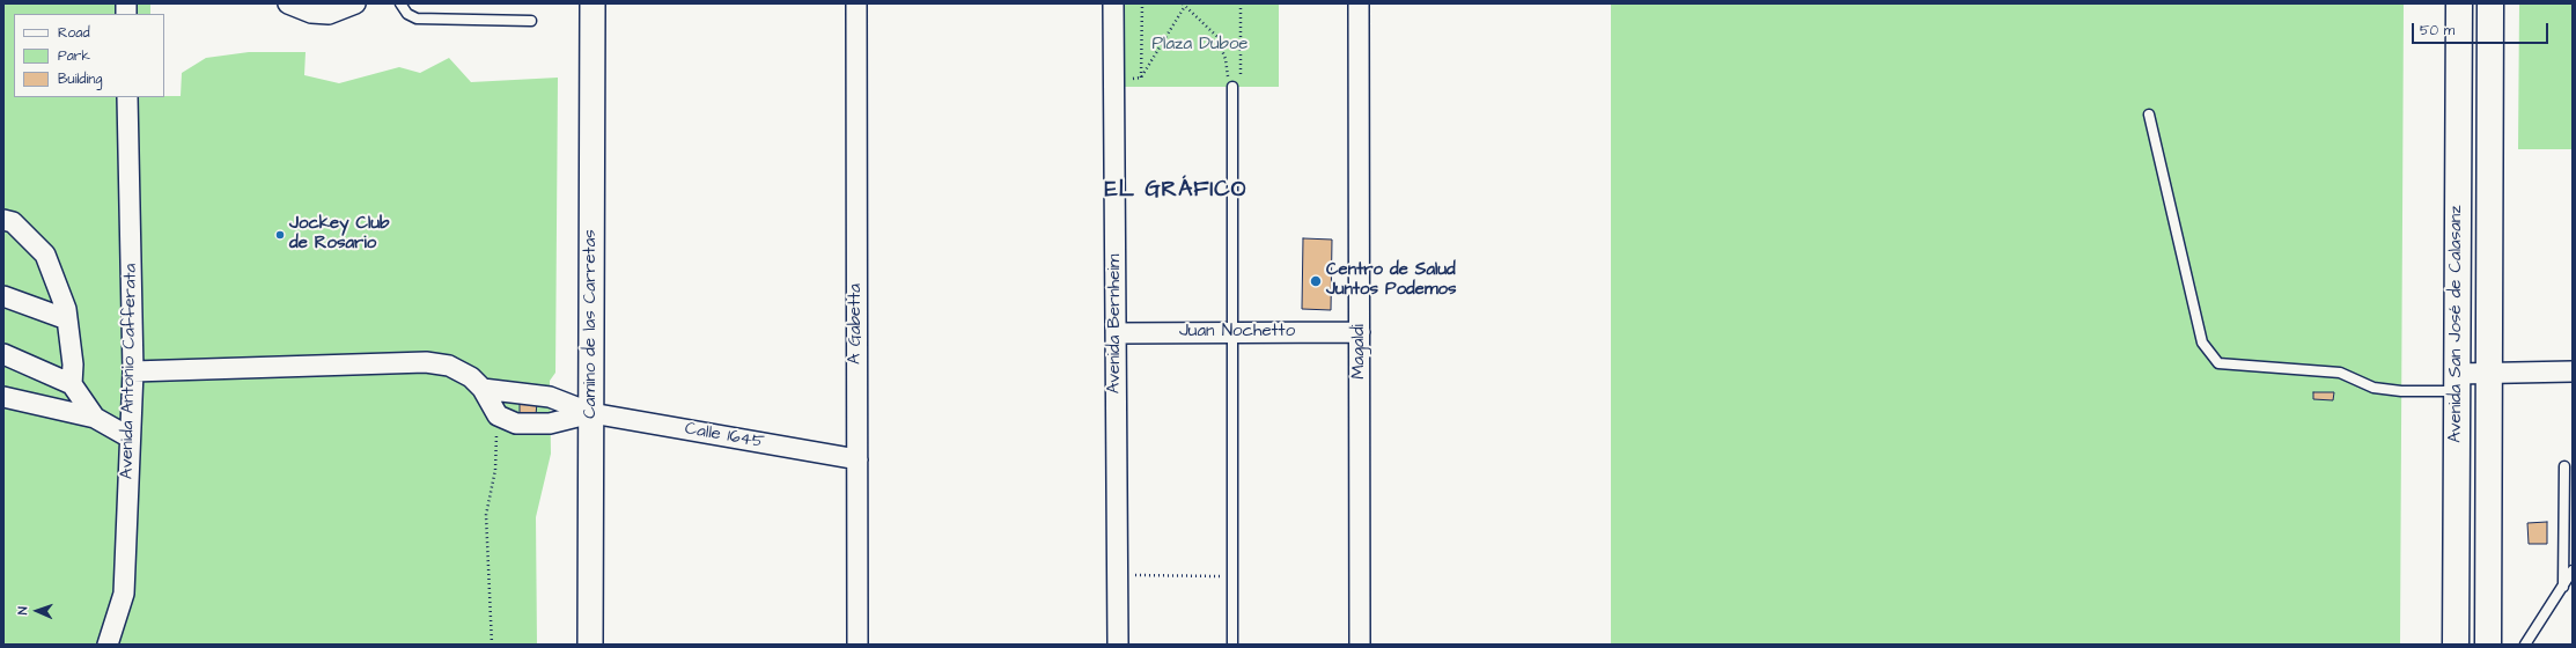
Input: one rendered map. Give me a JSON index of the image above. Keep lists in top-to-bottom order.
{
  "streets": {
    "main road": ["Avenida San José de Calasanz"],
    "street": [
      "Camino de las Carretas",
      "A Gabetta",
      "Avenida Bernheim",
      "Juan Nochetto",
      "Magaldi",
      "Avenida Antonio Cafferata",
      "Calle 1645"
    ]
  },
  "crossings": [
    ["Camino de las Carretas", "Calle 1645"],
    ["A Gabetta", "Calle 1645"],
    ["Avenida Bernheim", "Juan Nochetto"],
    ["Juan Nochetto", "Magaldi"]
  ],
  "districts": ["EL GRÁFICO"],
  "parks": ["Plaza Duboe"],
  "places": ["Jockey Club de Rosario", "Centro de Salud Juntos Podemos"],
  "legend": ["Road", "Park", "Building"],
  "scale_bar": "50 m",
  "north": "left"
}
